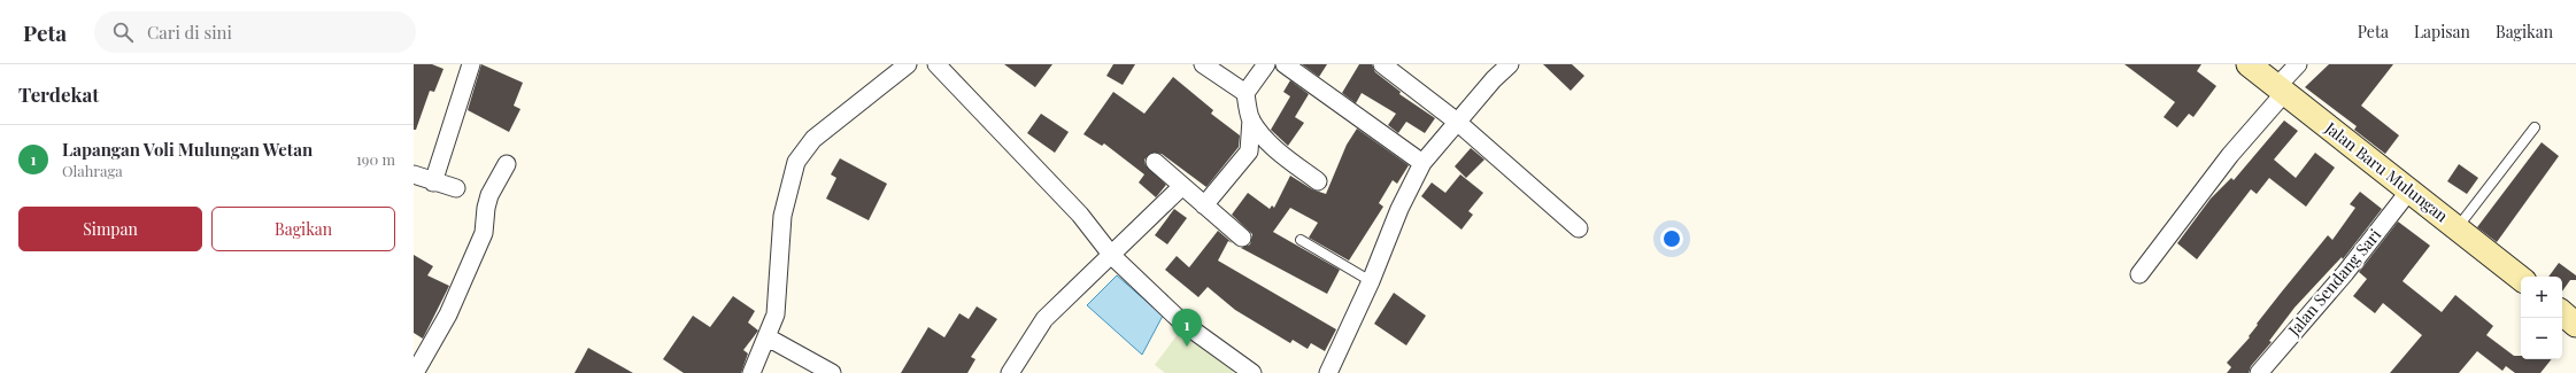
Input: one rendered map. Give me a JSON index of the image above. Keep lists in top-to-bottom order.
{
  "streets": {
    "main road": ["Jalan Baru Mulungan"],
    "street": ["Jalan Sendang Sari"]
  },
  "crossings": [
    ["Jalan Baru Mulungan", "Jalan Sendang Sari"]
  ],
  "page": {
    "header": "Peta",
    "search": "Cari di sini",
    "nav": ["Peta", "Lapisan", "Bagikan"],
    "heading": "Terdekat",
    "list": [
      {
        "mark": "1",
        "name": "Lapangan Voli Mulungan Wetan",
        "note": "Olahraga",
        "value": "190 m"
      }
    ],
    "buttons": ["Simpan", "Bagikan"],
    "map_buttons": ["+", "−"],
    "pins": "1"
  }
}
